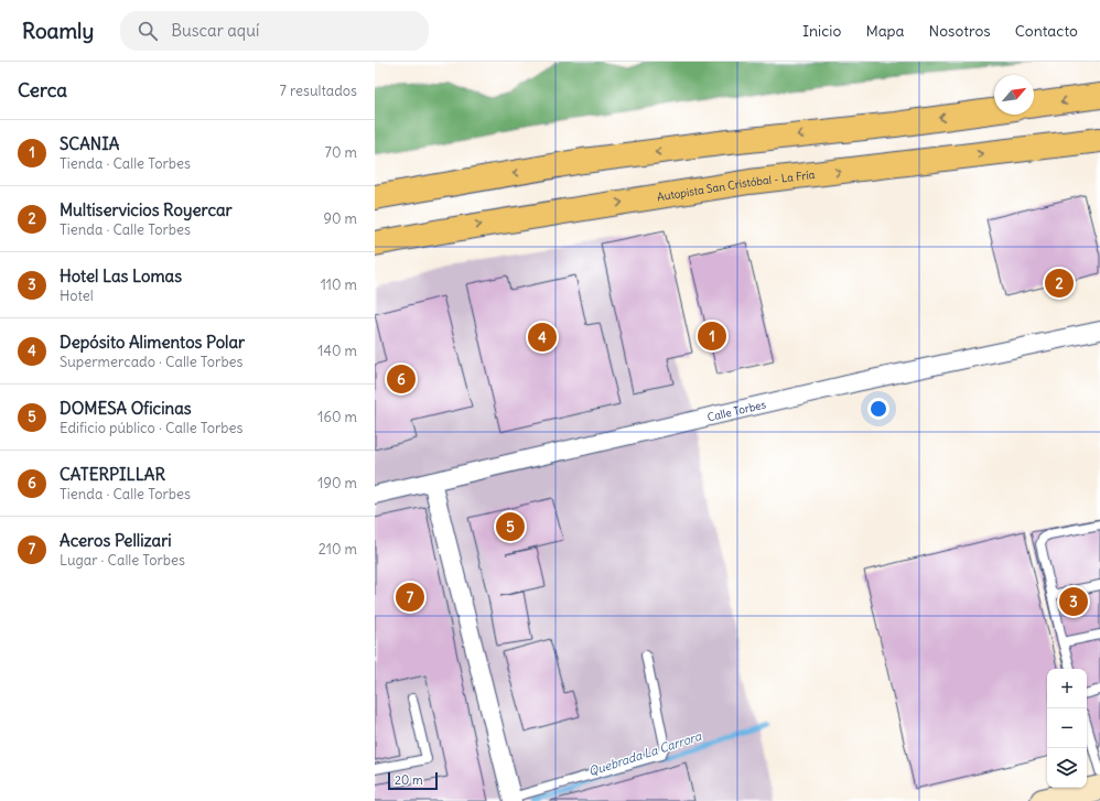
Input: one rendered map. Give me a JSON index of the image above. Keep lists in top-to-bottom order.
{
  "streets": {
    "highway": ["Autopista San Cristóbal - La Fría"],
    "street": ["Calle Torbes"]
  },
  "water": ["Quebrada La Carrora"],
  "scale_bar": "20 m",
  "north": "top right",
  "page": {
    "header": "Roamly",
    "search": "Buscar aquí",
    "nav": [
      "Inicio",
      "Mapa",
      "Nosotros",
      "Contacto"
    ],
    "heading": ["Cerca", "7 resultados"],
    "list": [
      {
        "mark": "1",
        "name": "SCANIA",
        "note": "Tienda · Calle Torbes",
        "value": "70 m"
      },
      {
        "mark": "2",
        "name": "Multiservicios Royercar",
        "note": "Tienda · Calle Torbes",
        "value": "90 m"
      },
      {
        "mark": "3",
        "name": "Hotel Las Lomas",
        "note": "Hotel",
        "value": "110 m"
      },
      {
        "mark": "4",
        "name": "Depósito Alimentos Polar",
        "note": "Supermercado · Calle Torbes",
        "value": "140 m"
      },
      {
        "mark": "5",
        "name": "DOMESA Oficinas",
        "note": "Edificio público · Calle Torbes",
        "value": "160 m"
      },
      {
        "mark": "6",
        "name": "CATERPILLAR",
        "note": "Tienda · Calle Torbes",
        "value": "190 m"
      },
      {
        "mark": "7",
        "name": "Aceros Pellizari",
        "note": "Lugar · Calle Torbes",
        "value": "210 m"
      }
    ],
    "pins": [
      "2",
      "1",
      "4",
      "6",
      "5",
      "7",
      "3"
    ],
    "map_buttons": ["+", "−"],
    "scale": "20 m"
  }
}
